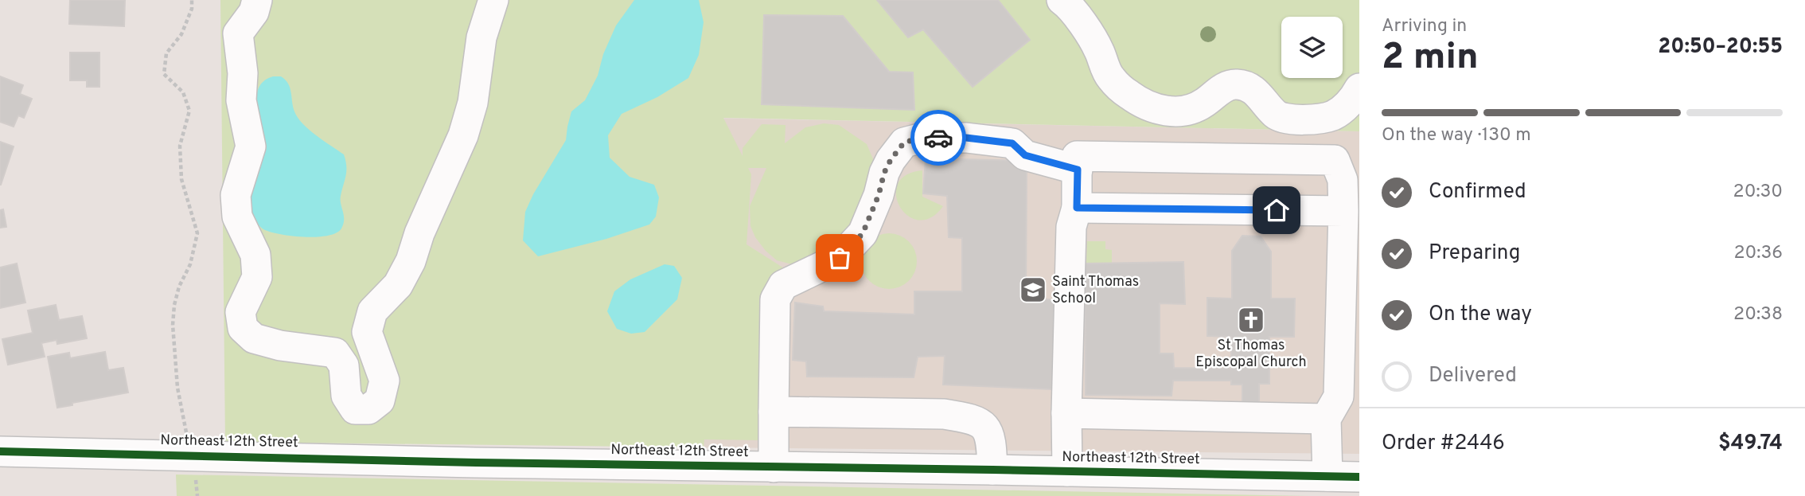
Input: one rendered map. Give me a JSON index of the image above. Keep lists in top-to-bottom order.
{
  "streets": {
    "street": ["Northeast 12th Street"]
  },
  "places": {
    "school or university": ["Saint Thomas School"],
    "church": ["St Thomas Episcopal Church"]
  },
  "page": {
    "heading": ["2 min", "Arriving in", "20:50–20:55"],
    "panel": ["Order #2446", "$49.74"],
    "bar": "On the way · 130 m",
    "list": [
      ["Confirmed", "20:30"],
      ["Preparing", "20:36"],
      ["On the way", "20:38"],
      "Delivered"
    ]
  }
}
